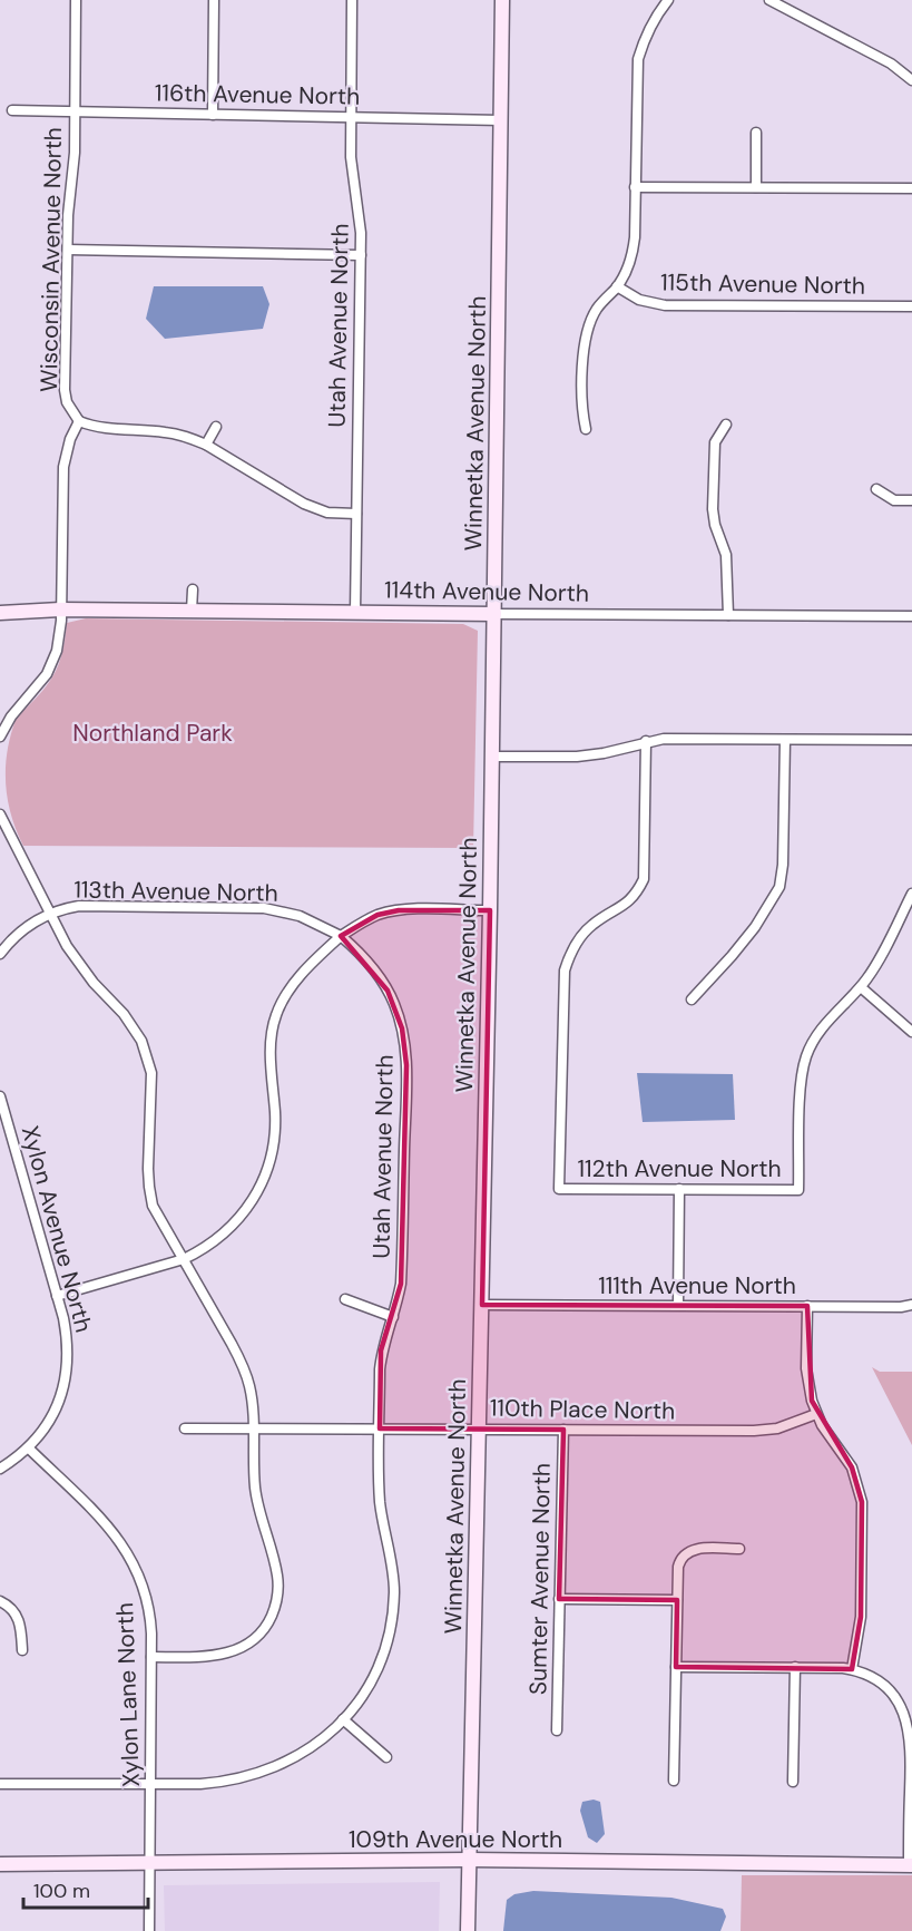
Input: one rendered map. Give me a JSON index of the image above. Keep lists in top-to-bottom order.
{
  "streets": {
    "street": [
      "116th Avenue North",
      "Wisconsin Avenue North",
      "115th Avenue North",
      "Utah Avenue North",
      "Winnetka Avenue North",
      "114th Avenue North",
      "113th Avenue North",
      "112th Avenue North",
      "Xylon Avenue North",
      "111th Avenue North",
      "110th Place North",
      "Sumter Avenue North",
      "Xylon Lane North",
      "109th Avenue North"
    ]
  },
  "crossings": [
    ["116th Avenue North", "Wisconsin Avenue North"],
    ["116th Avenue North", "Utah Avenue North"],
    ["116th Avenue North", "Winnetka Avenue North"],
    ["Wisconsin Avenue North", "114th Avenue North"],
    ["Utah Avenue North", "114th Avenue North"],
    ["Utah Avenue North", "113th Avenue North"],
    ["Utah Avenue North", "110th Place North"],
    ["Utah Avenue North", "Xylon Lane North"],
    ["Winnetka Avenue North", "114th Avenue North"],
    ["Winnetka Avenue North", "111th Avenue North"],
    ["Winnetka Avenue North", "110th Place North"],
    ["Winnetka Avenue North", "109th Avenue North"],
    ["Xylon Avenue North", "Xylon Lane North"],
    ["110th Place North", "Sumter Avenue North"],
    ["Xylon Lane North", "109th Avenue North"]
  ],
  "parks": ["Northland Park"],
  "scale_bar": "100 m"
}
